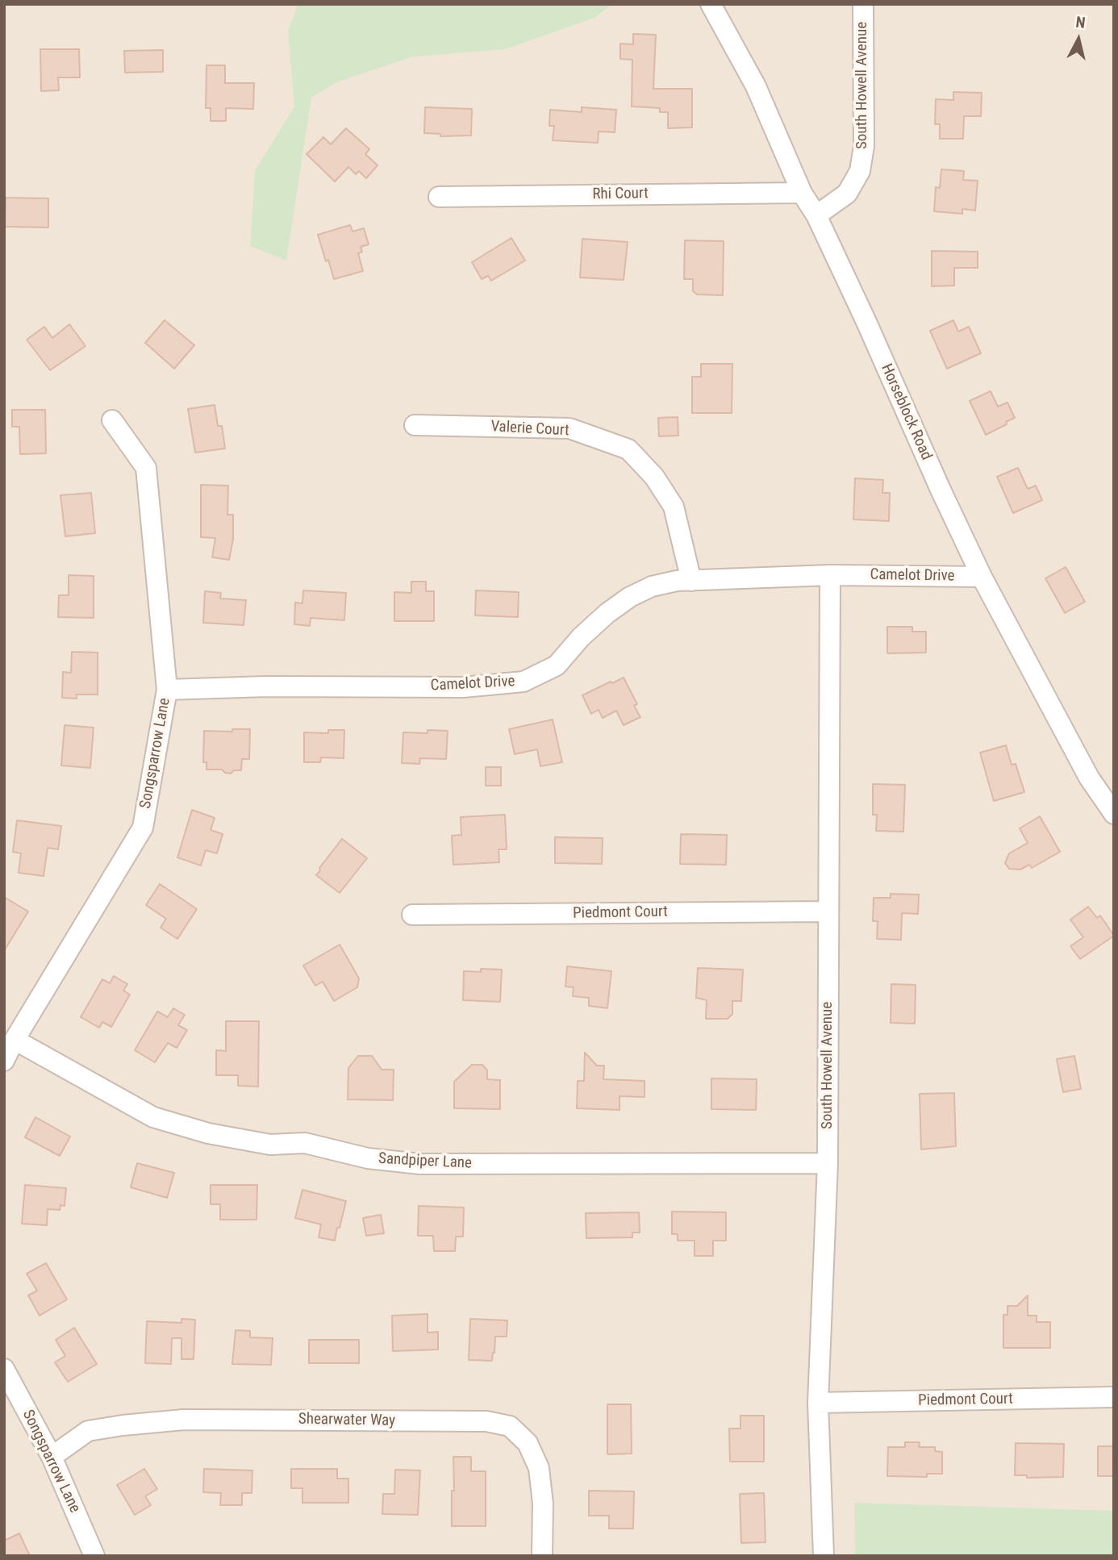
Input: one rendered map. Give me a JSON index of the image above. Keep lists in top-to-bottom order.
{
  "streets": {
    "street": [
      "South Howell Avenue",
      "Rhi Court",
      "Horseblock Road",
      "Valerie Court",
      "Camelot Drive",
      "Songsparrow Lane",
      "Piedmont Court",
      "Sandpiper Lane",
      "Shearwater Way"
    ]
  },
  "crossings": [
    ["South Howell Avenue", "Horseblock Road"],
    ["South Howell Avenue", "Camelot Drive"],
    ["South Howell Avenue", "Piedmont Court"],
    ["South Howell Avenue", "Sandpiper Lane"],
    ["Rhi Court", "Horseblock Road"],
    ["Horseblock Road", "Camelot Drive"],
    ["Valerie Court", "Camelot Drive"],
    ["Camelot Drive", "Songsparrow Lane"],
    ["Songsparrow Lane", "Sandpiper Lane"],
    ["Songsparrow Lane", "Shearwater Way"]
  ],
  "north": "top"
}
